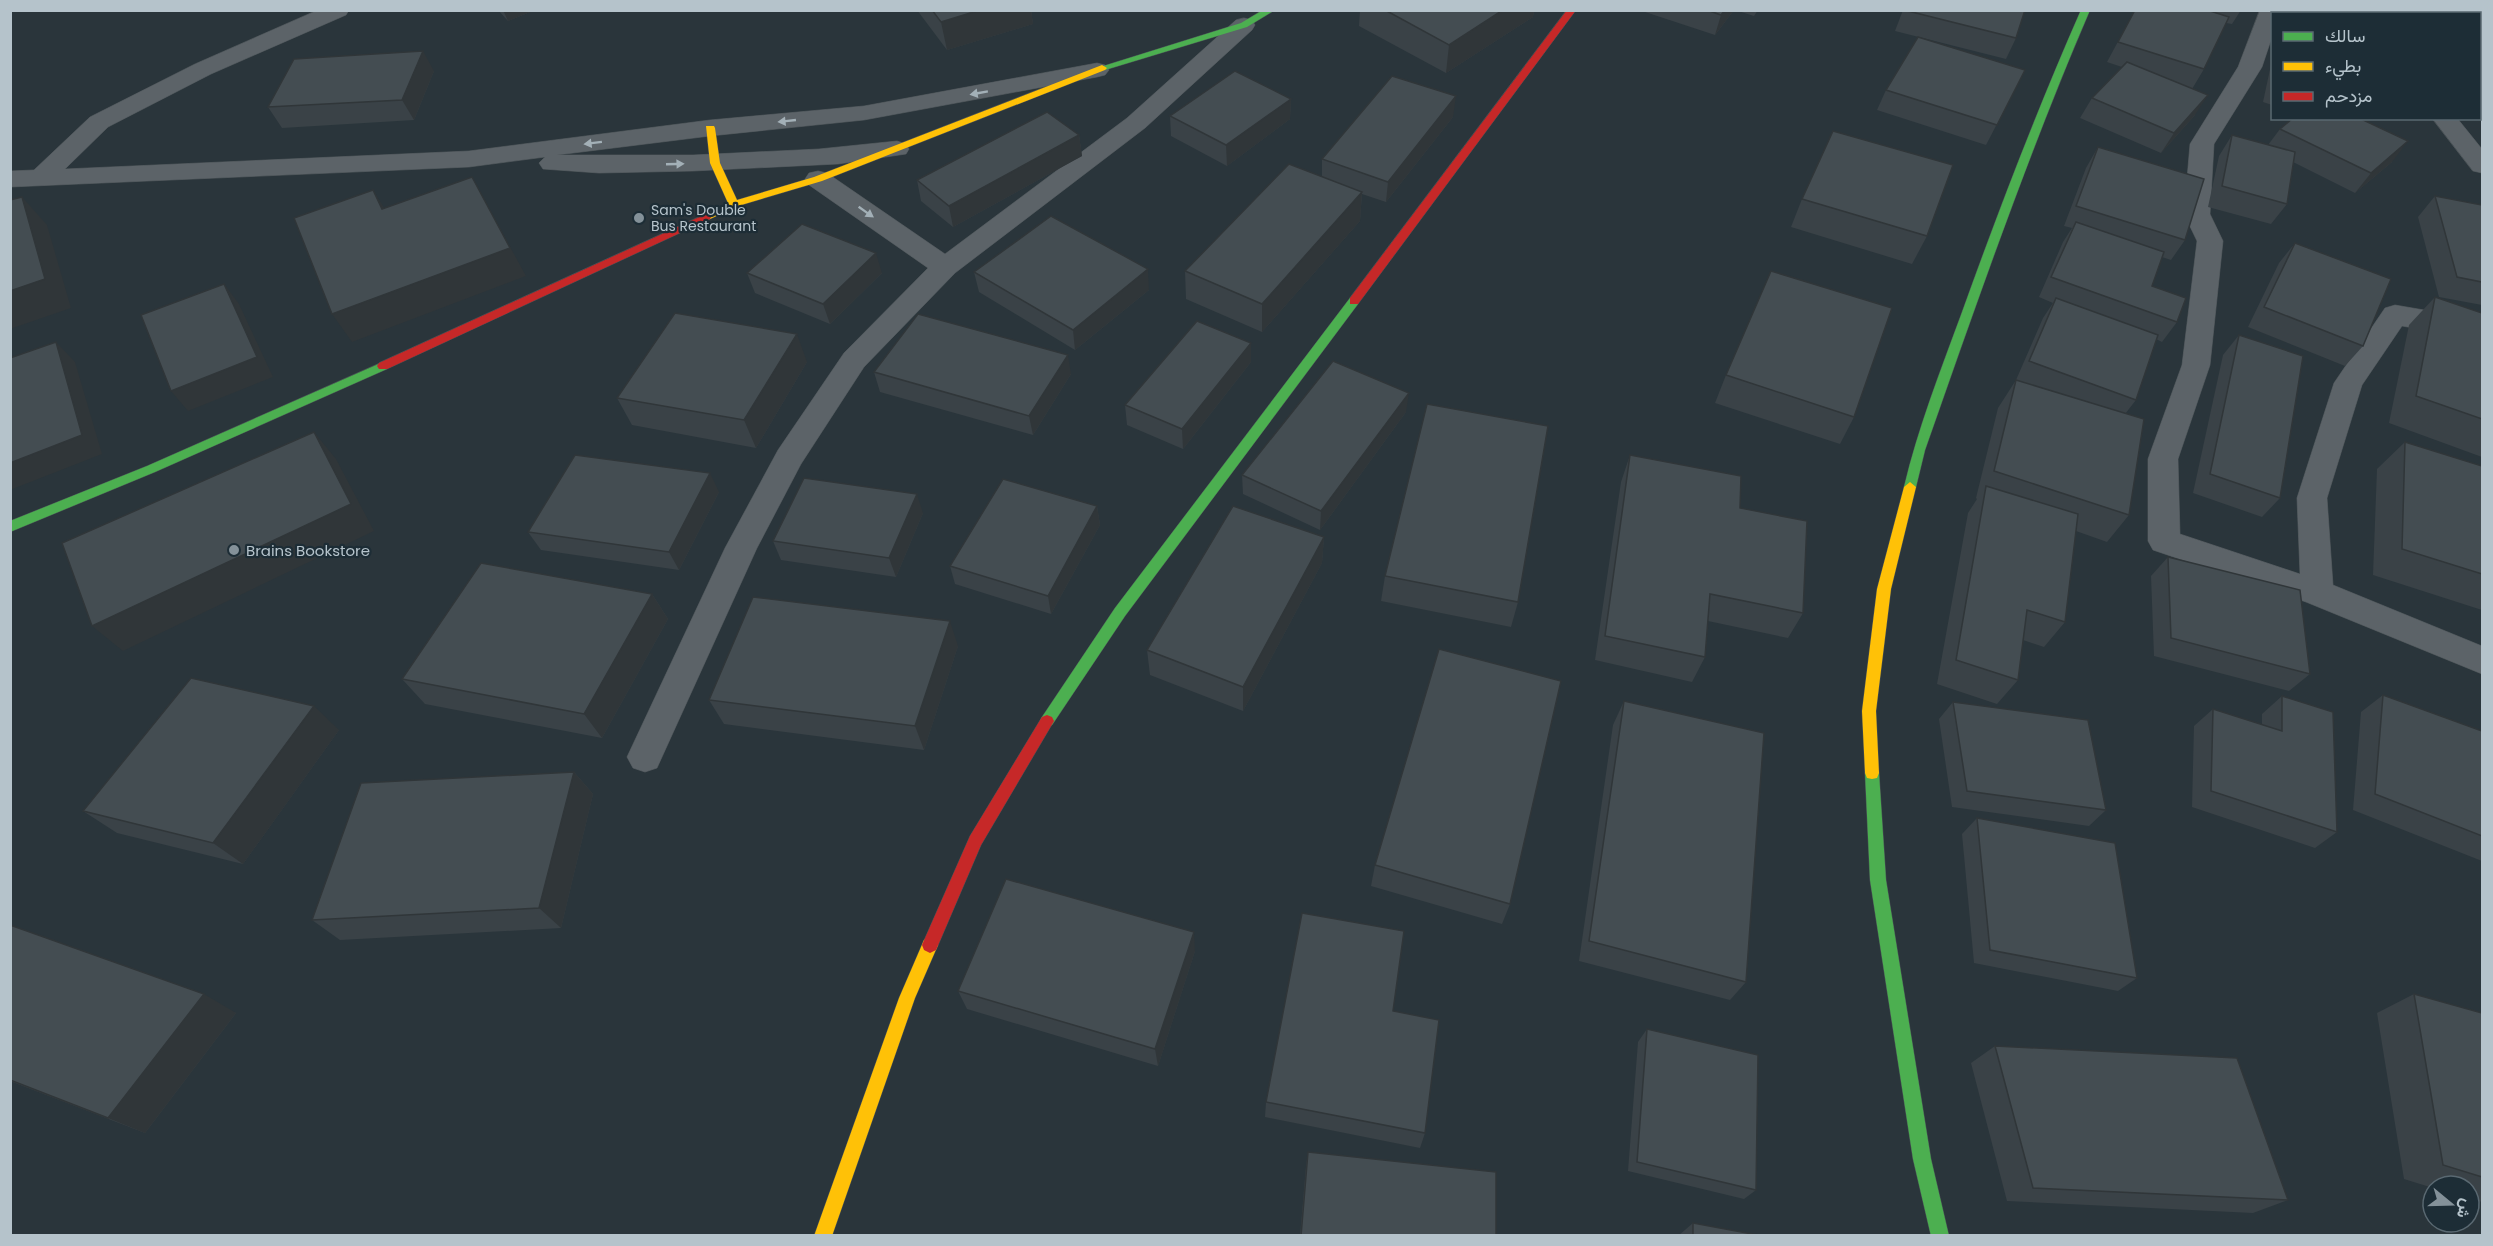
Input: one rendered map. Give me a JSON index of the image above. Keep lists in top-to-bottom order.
{
  "places": ["Sam's Double Bus Restaurant", "Brains Bookstore"],
  "legend": ["سالك", "بطيء", "مزدحم"],
  "north": "right"
}
